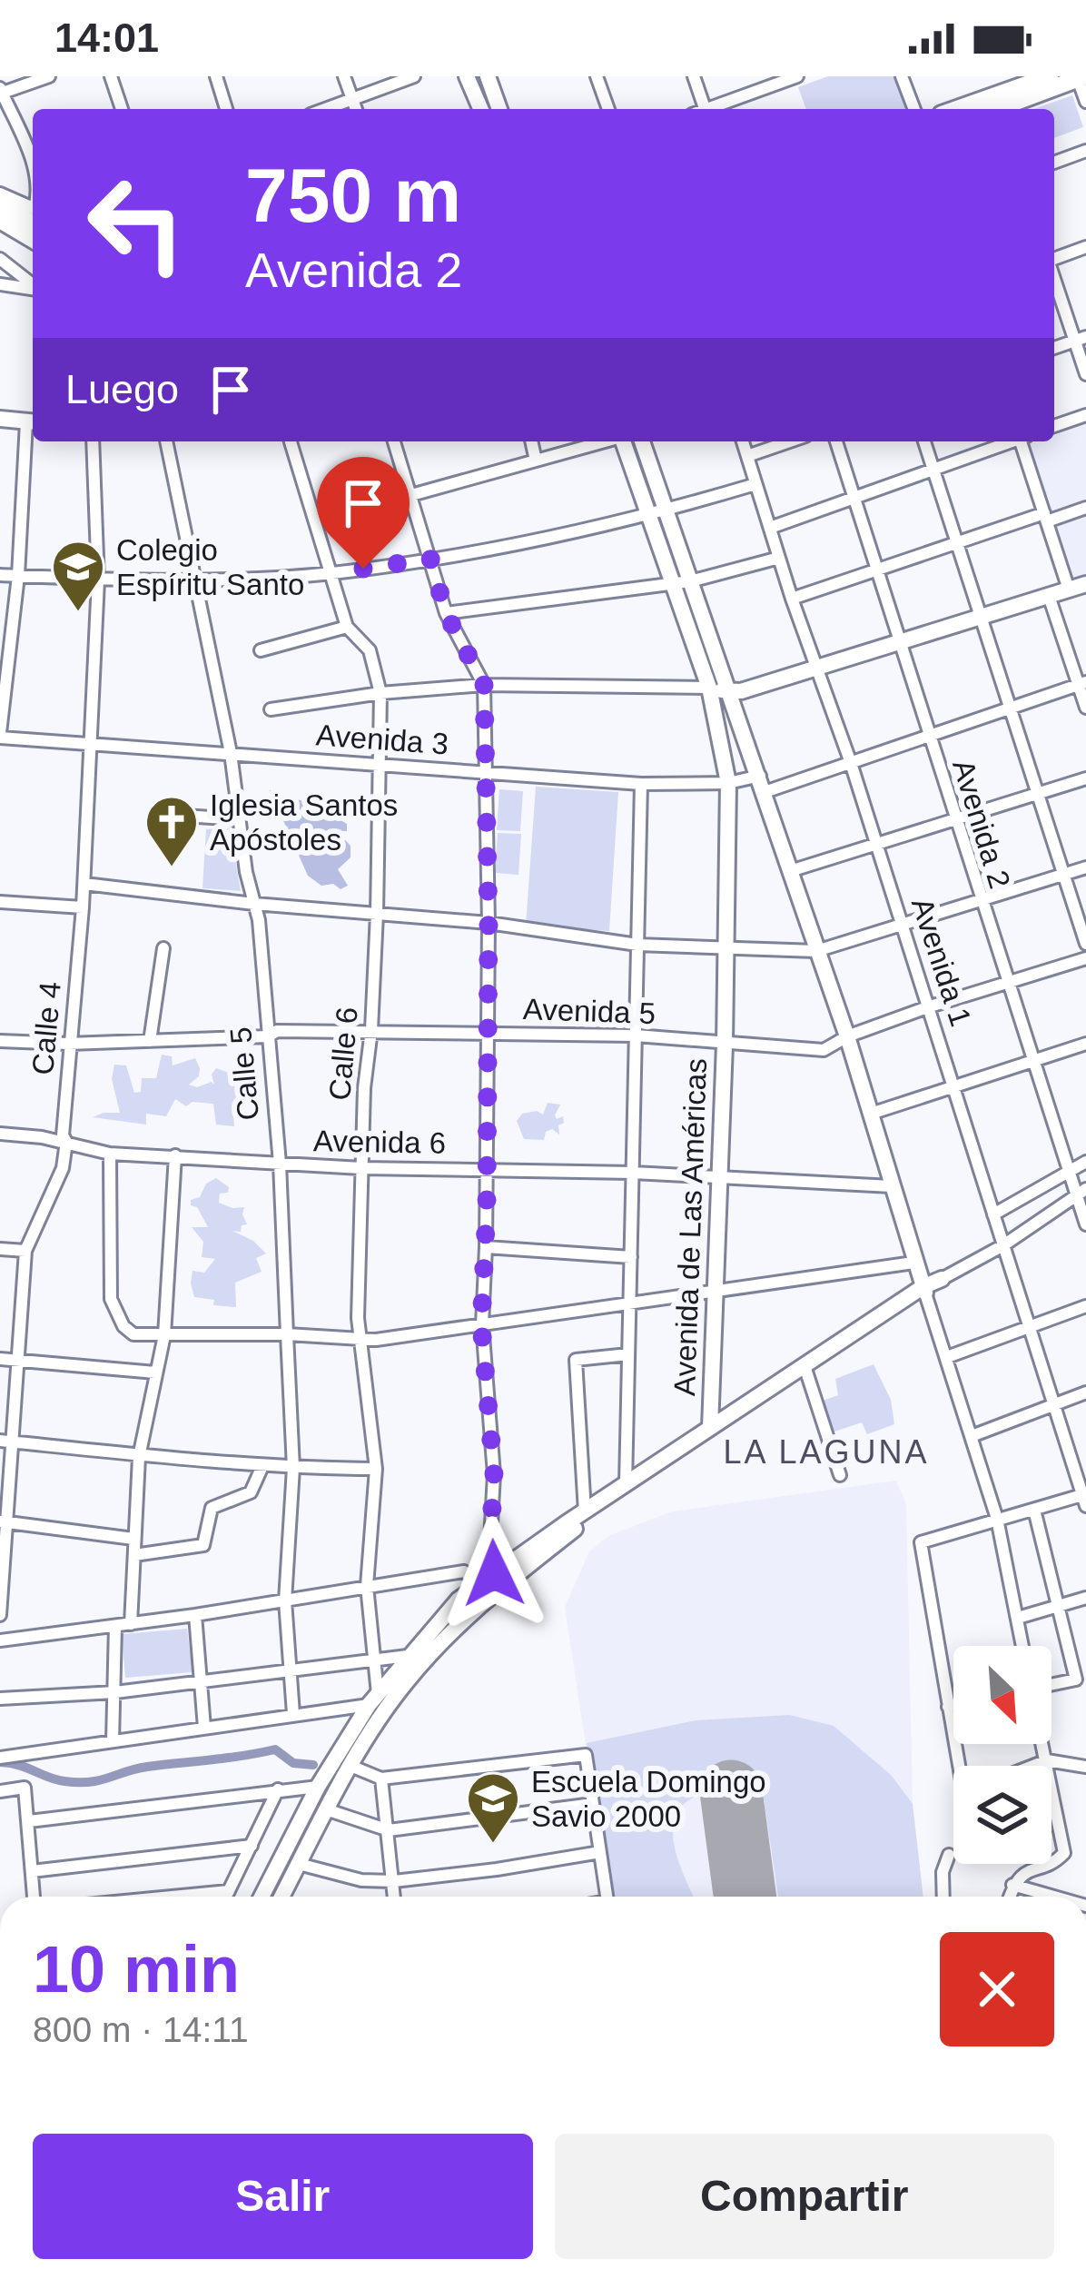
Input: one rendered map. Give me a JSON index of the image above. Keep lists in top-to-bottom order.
{
  "streets": {
    "main road": ["Avenida de Las Américas"],
    "street": [
      "Avenida 3",
      "Avenida 2",
      "Avenida 1",
      "Avenida 5",
      "Calle 4",
      "Calle 6",
      "Calle 5",
      "Avenida 6"
    ]
  },
  "crossings": [
    ["Avenida 3", "Calle 4"],
    ["Avenida 3", "Calle 6"],
    ["Avenida 3", "Calle 5"],
    ["Avenida 3", "Avenida de Las Américas"],
    ["Avenida 2", "Avenida 5"],
    ["Avenida 1", "Avenida 5"],
    ["Avenida 5", "Calle 4"],
    ["Avenida 5", "Calle 6"],
    ["Avenida 5", "Calle 5"],
    ["Avenida 5", "Avenida de Las Américas"],
    ["Calle 4", "Avenida 6"],
    ["Calle 6", "Avenida 6"],
    ["Calle 6", "Avenida de Las Américas"],
    ["Calle 5", "Avenida 6"],
    ["Avenida 6", "Avenida de Las Américas"]
  ],
  "districts": ["LA LAGUNA"],
  "places": {
    "school or university": ["Colegio Espíritu Santo", "Escuela Domingo Savio 2000"],
    "church": ["Iglesia Santos Apóstoles"]
  },
  "north": "bottom right",
  "page": {
    "status": "14:01",
    "turn": ["750 m", "Avenida 2"],
    "then": "Luego",
    "heading": ["10 min", "800 m · 14:11"],
    "buttons": ["Salir", "Compartir"]
  }
}
